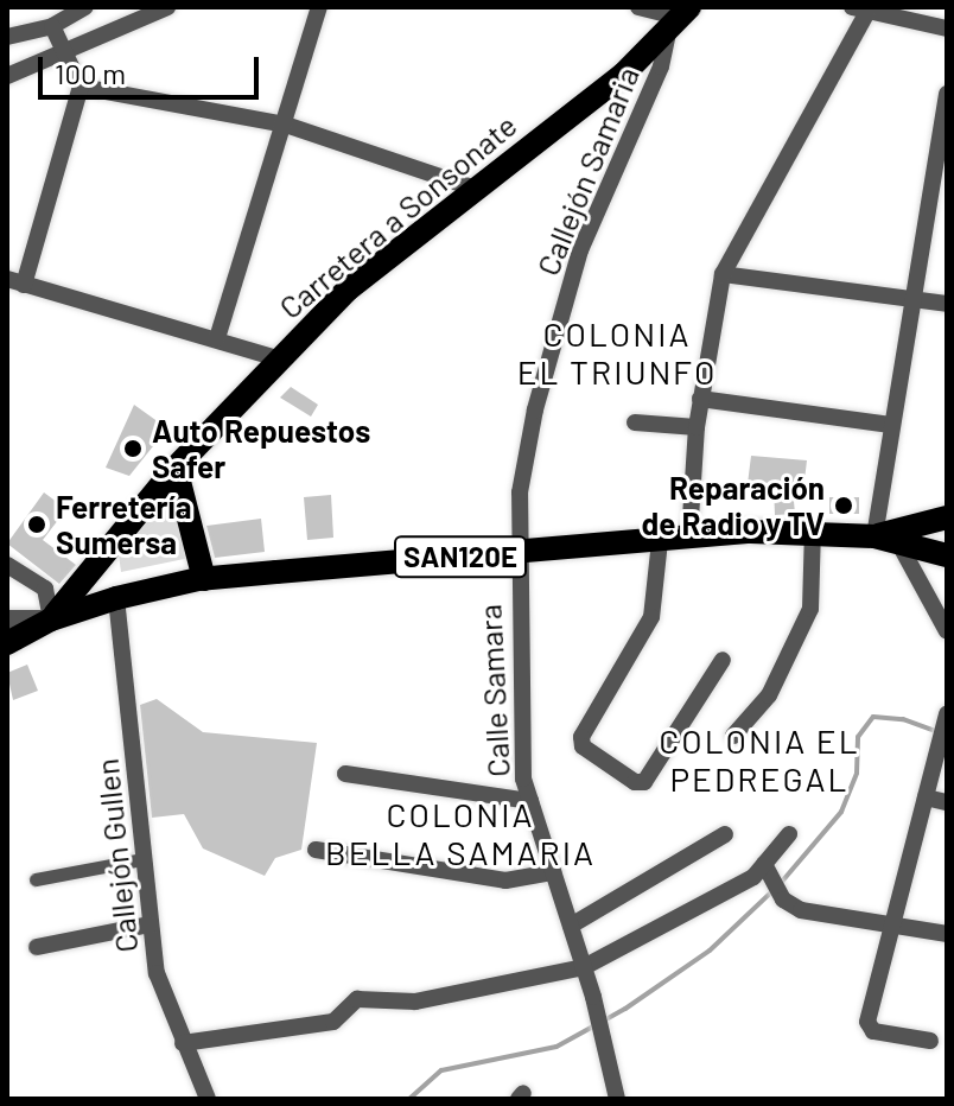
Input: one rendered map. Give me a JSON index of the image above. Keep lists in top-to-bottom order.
{
  "streets": {
    "main road": ["Carretera a Sonsonate", "SAN120E"],
    "street": ["Callejón Samaria", "Calle Samara", "Callejón Gullen"]
  },
  "crossings": [
    ["Callejón Samaria", "Carretera a Sonsonate"],
    ["Callejón Samaria", "SAN120E"],
    ["Callejón Samaria", "Calle Samara"],
    ["Carretera a Sonsonate", "SAN120E"],
    ["SAN120E", "Calle Samara"],
    ["SAN120E", "Callejón Gullen"]
  ],
  "districts": ["COLONIA EL TRIUNFO", "COLONIA EL PEDREGAL", "COLONIA BELLA SAMARIA"],
  "places": ["Auto Repuestos Safer", "Reparación de Radio y TV", "Ferretería Sumersa"],
  "scale_bar": "100 m"
}
